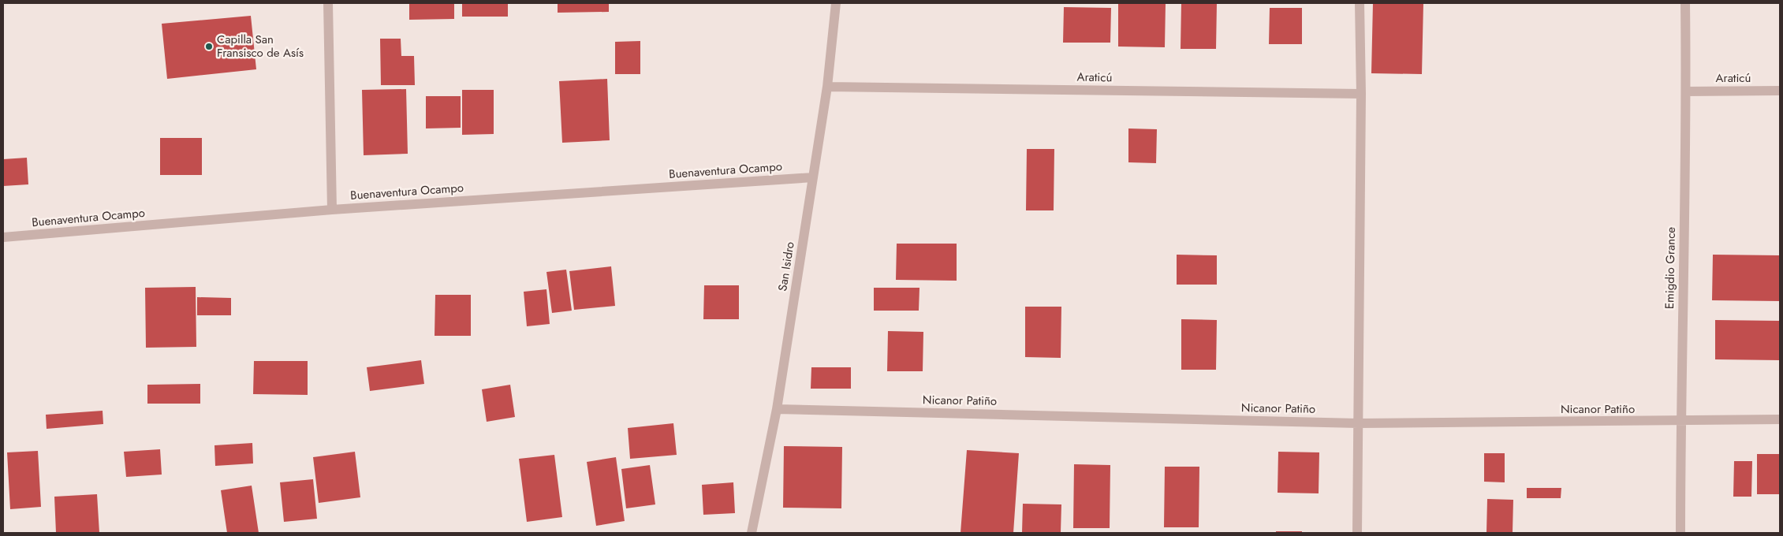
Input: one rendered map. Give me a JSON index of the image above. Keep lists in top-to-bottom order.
{
  "streets": {
    "street": [
      "Araticú",
      "Buenaventura Ocampo",
      "San Isidro",
      "Emigdio Grance",
      "Nicanor Patiño"
    ]
  },
  "crossings": [
    ["Araticú", "San Isidro"],
    ["Araticú", "Emigdio Grance"],
    ["Buenaventura Ocampo", "San Isidro"],
    ["San Isidro", "Nicanor Patiño"],
    ["Emigdio Grance", "Nicanor Patiño"]
  ],
  "places": ["Capilla San Fransisco de Asís"]
}
